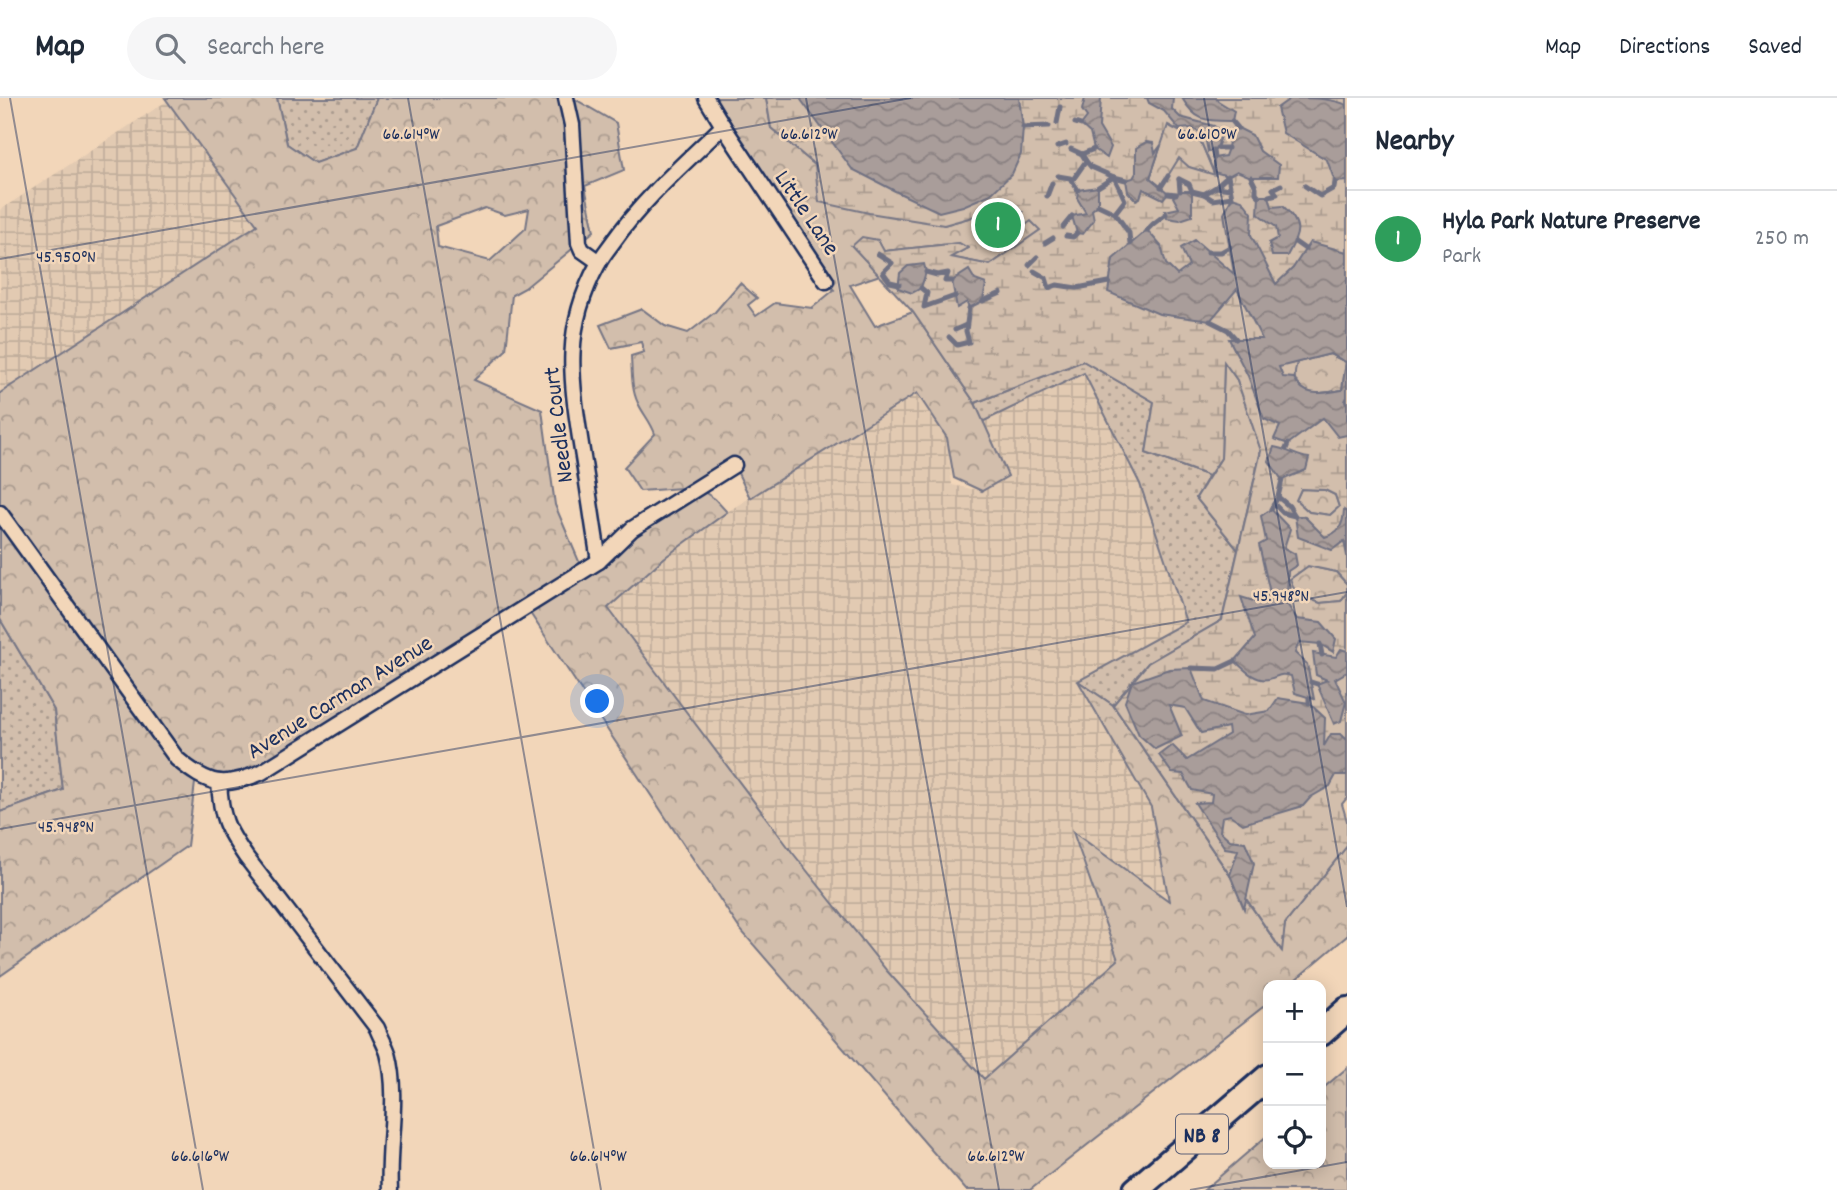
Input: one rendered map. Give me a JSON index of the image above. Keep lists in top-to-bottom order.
{
  "streets": {
    "highway": ["NB 8"],
    "street": ["Little Lane", "Needle Court", "Avenue Carman Avenue"]
  },
  "crossings": [
    ["Little Lane", "Needle Court"],
    ["Needle Court", "Avenue Carman Avenue"]
  ],
  "page": {
    "header": "Map",
    "search": "Search here",
    "nav": ["Map", "Directions", "Saved"],
    "heading": "Nearby",
    "list": [
      {
        "mark": "1",
        "name": "Hyla Park Nature Preserve",
        "note": "Park",
        "value": "250 m"
      }
    ],
    "pins": "1",
    "map_buttons": ["+", "−"]
  },
  "coordinates": [
    "66.614°W",
    "66.612°W",
    "66.610°W",
    "45.950°N",
    "45.948°N",
    "66.616°W"
  ]
}
